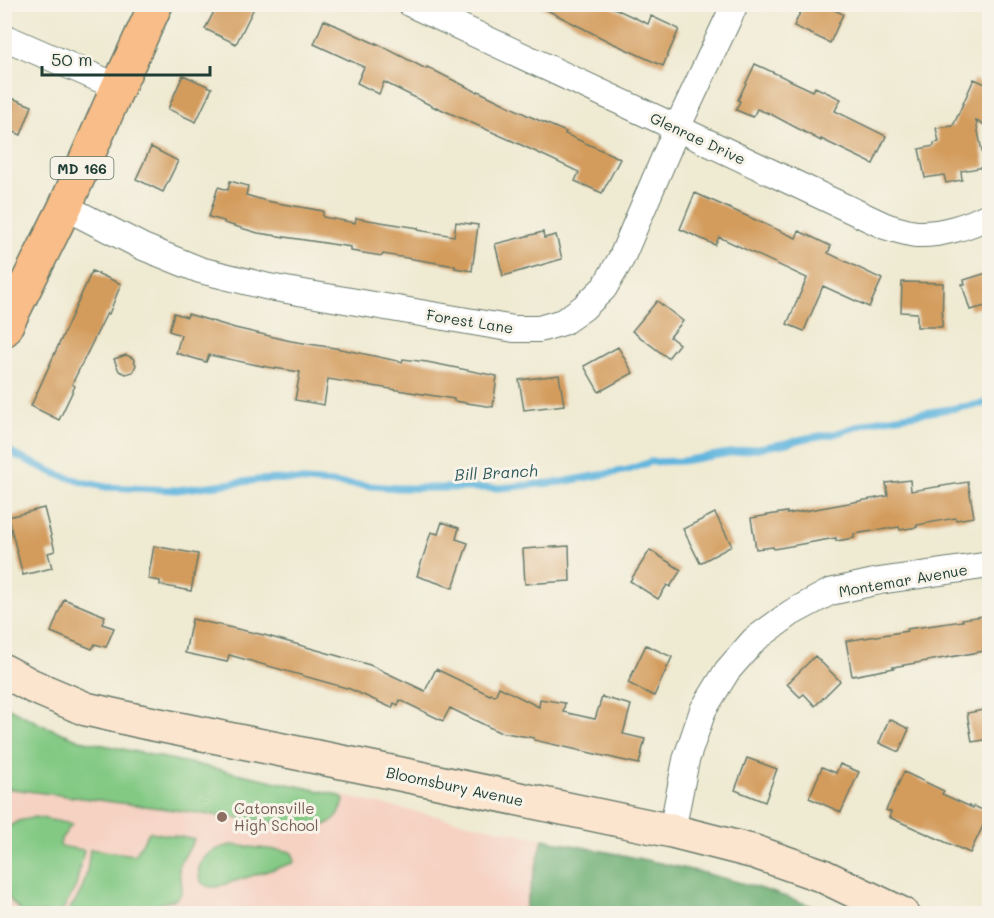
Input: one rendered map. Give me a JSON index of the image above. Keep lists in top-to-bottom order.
{
  "streets": {
    "main road": ["MD 166", "Bloomsbury Avenue"],
    "street": ["Glenrae Drive", "Forest Lane", "Montemar Avenue"]
  },
  "crossings": [
    ["Glenrae Drive", "Forest Lane"],
    ["MD 166", "Forest Lane"],
    ["Montemar Avenue", "Bloomsbury Avenue"]
  ],
  "water": ["Bill Branch"],
  "places": ["Catonsville High School"],
  "scale_bar": "50 m"
}
